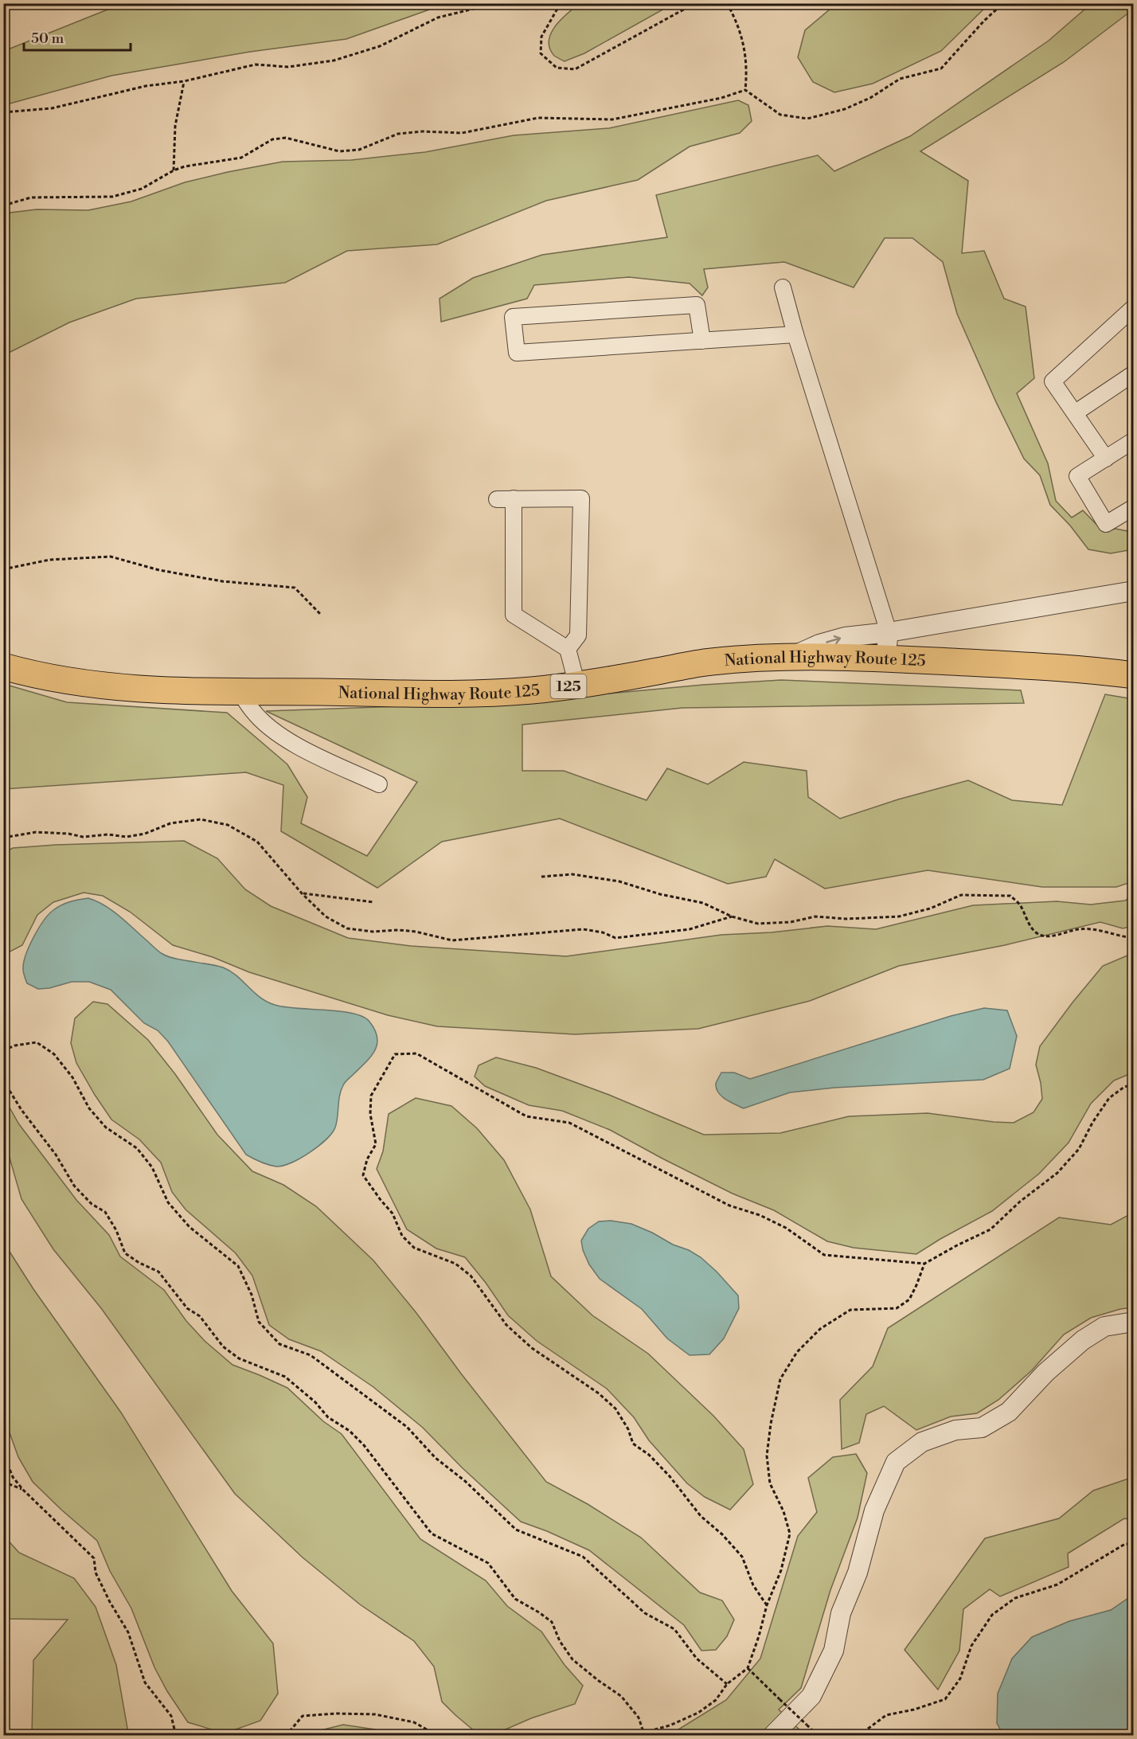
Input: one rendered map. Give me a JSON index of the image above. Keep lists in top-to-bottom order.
{
  "streets": {
    "highway": ["National Highway Route 125", "125"]
  },
  "scale_bar": "50 m"
}
